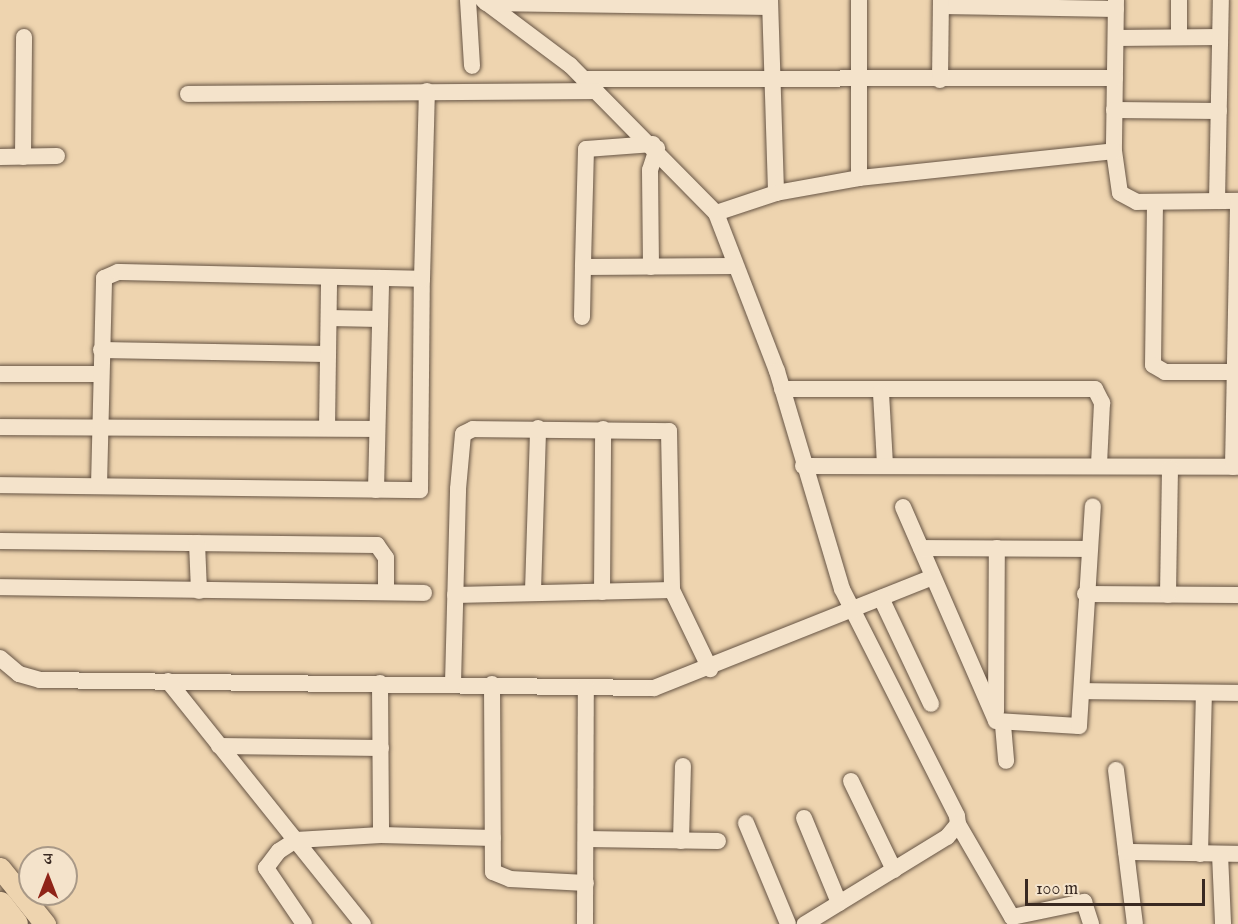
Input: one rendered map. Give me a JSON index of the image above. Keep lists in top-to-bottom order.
{
  "scale_bar": "100 m",
  "north": "top"
}
